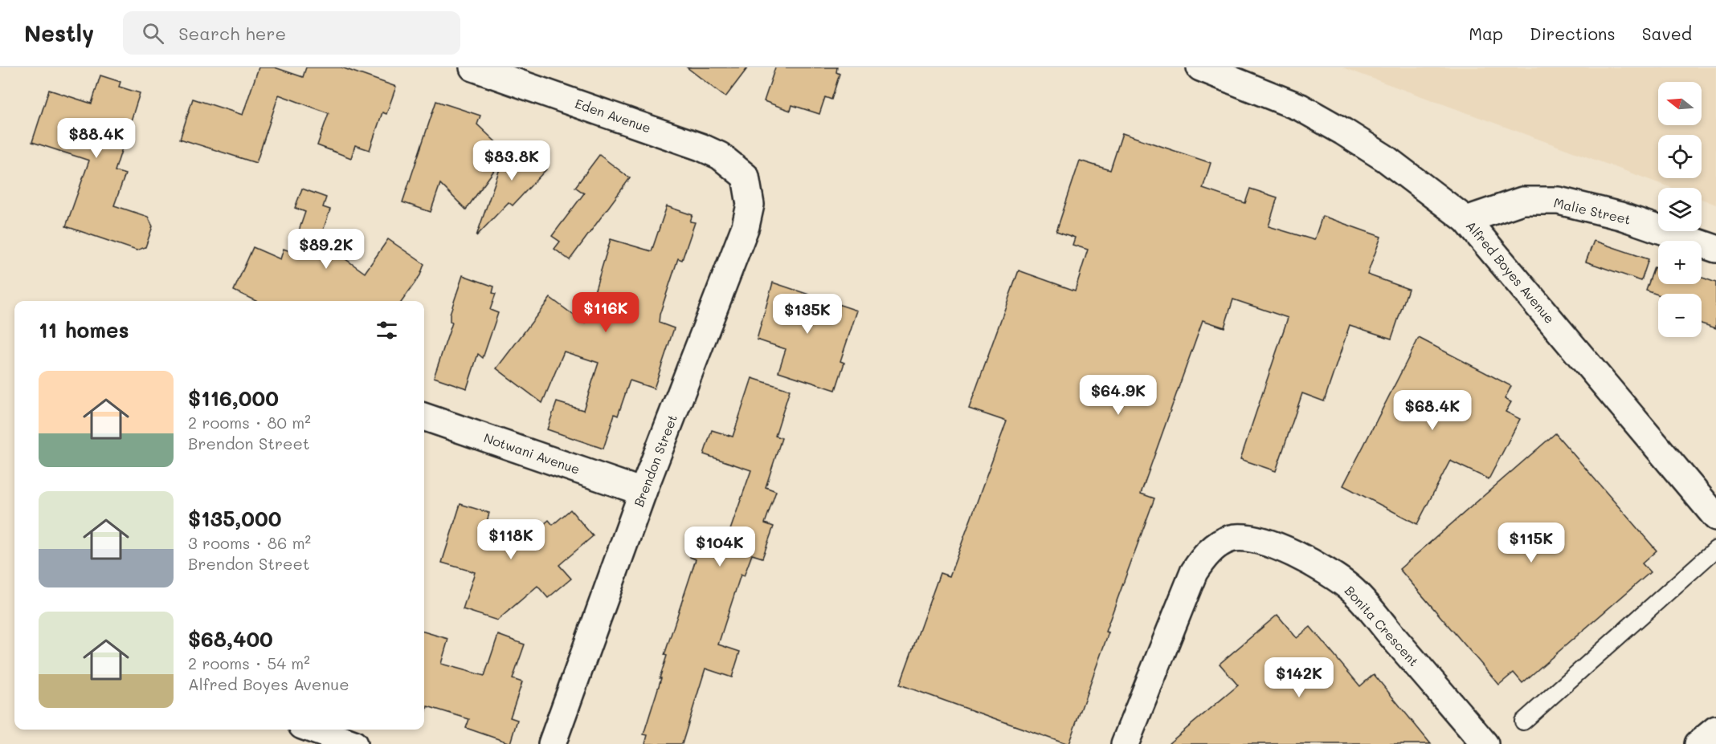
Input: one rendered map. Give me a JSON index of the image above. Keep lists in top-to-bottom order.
{
  "streets": {
    "street": [
      "Eden Avenue",
      "Malie Street",
      "Alfred Boyes Avenue",
      "Notwani Avenue",
      "Brendon Street",
      "Bonita Crescent"
    ]
  },
  "crossings": [
    ["Eden Avenue", "Brendon Street"],
    ["Malie Street", "Alfred Boyes Avenue"],
    ["Notwani Avenue", "Brendon Street"]
  ],
  "north": "left",
  "page": {
    "header": "Nestly",
    "search": "Search here",
    "nav": ["Map", "Directions", "Saved"],
    "map_buttons": ["+", "−"],
    "price": [
      "$88.4K",
      "$83.8K",
      "$89.2K",
      "$116K",
      "$135K",
      "$64.9K",
      "$68.4K",
      "$118K",
      "$115K",
      "$104K",
      "$142K"
    ],
    "heading": "11 homes",
    "list": [
      {
        "name": "$116,000",
        "note": "2 rooms · 80 m² · Brendon Street"
      },
      {
        "name": "$135,000",
        "note": "3 rooms · 86 m² · Brendon Street"
      },
      {
        "name": "$68,400",
        "note": "2 rooms · 54 m² · Alfred Boyes Avenue"
      }
    ]
  }
}
